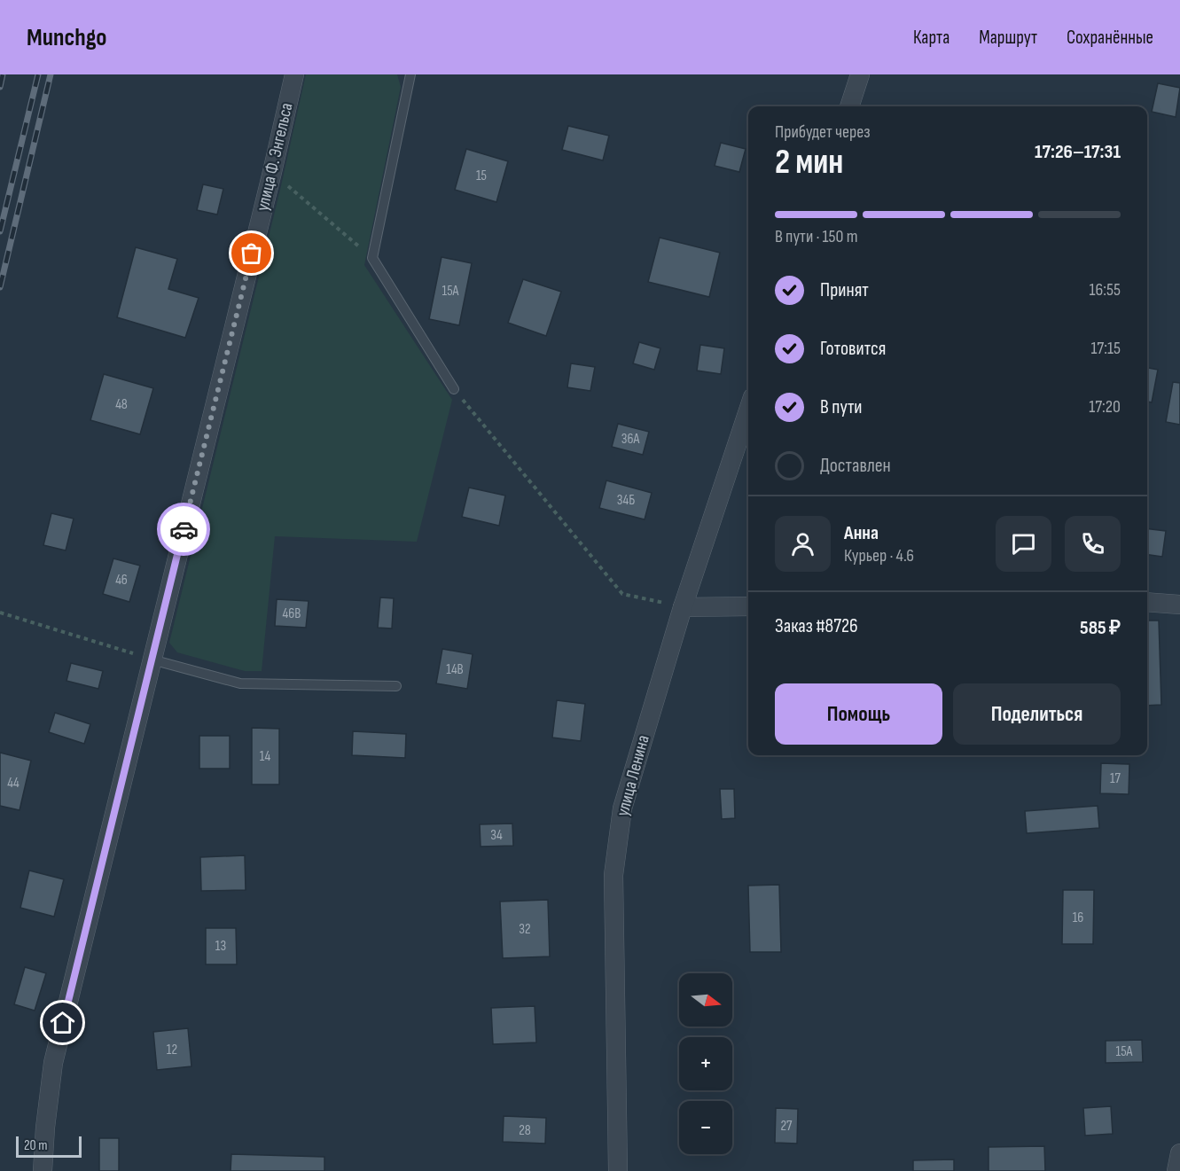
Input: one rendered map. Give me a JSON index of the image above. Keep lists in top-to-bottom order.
{
  "streets": {
    "street": ["улица Ф. Энгельса", "улица Ленина"]
  },
  "house_numbers": [
    "15",
    "15А",
    "48",
    "36А",
    "34Б",
    "46",
    "46В",
    "14В",
    "14",
    "17",
    "44",
    "34",
    "16",
    "32",
    "13",
    "12",
    "15А",
    "27",
    "28"
  ],
  "scale_bar": "20 m",
  "north": "right",
  "page": {
    "header": "Munchgo",
    "nav": ["Карта", "Маршрут", "Сохранённые"],
    "heading": ["2 мин", "Прибудет через", "17:26–17:31"],
    "panel": [
      "Анна",
      "Курьер · 4.6",
      "Заказ #8726",
      "585 ₽"
    ],
    "bar": "В пути · 150 m",
    "list": [
      ["Принят", "16:55"],
      ["Готовится", "17:15"],
      ["В пути", "17:20"],
      "Доставлен"
    ],
    "buttons": ["Помощь", "Поделиться"],
    "map_buttons": ["+", "−"],
    "scale": "20 m"
  }
}
